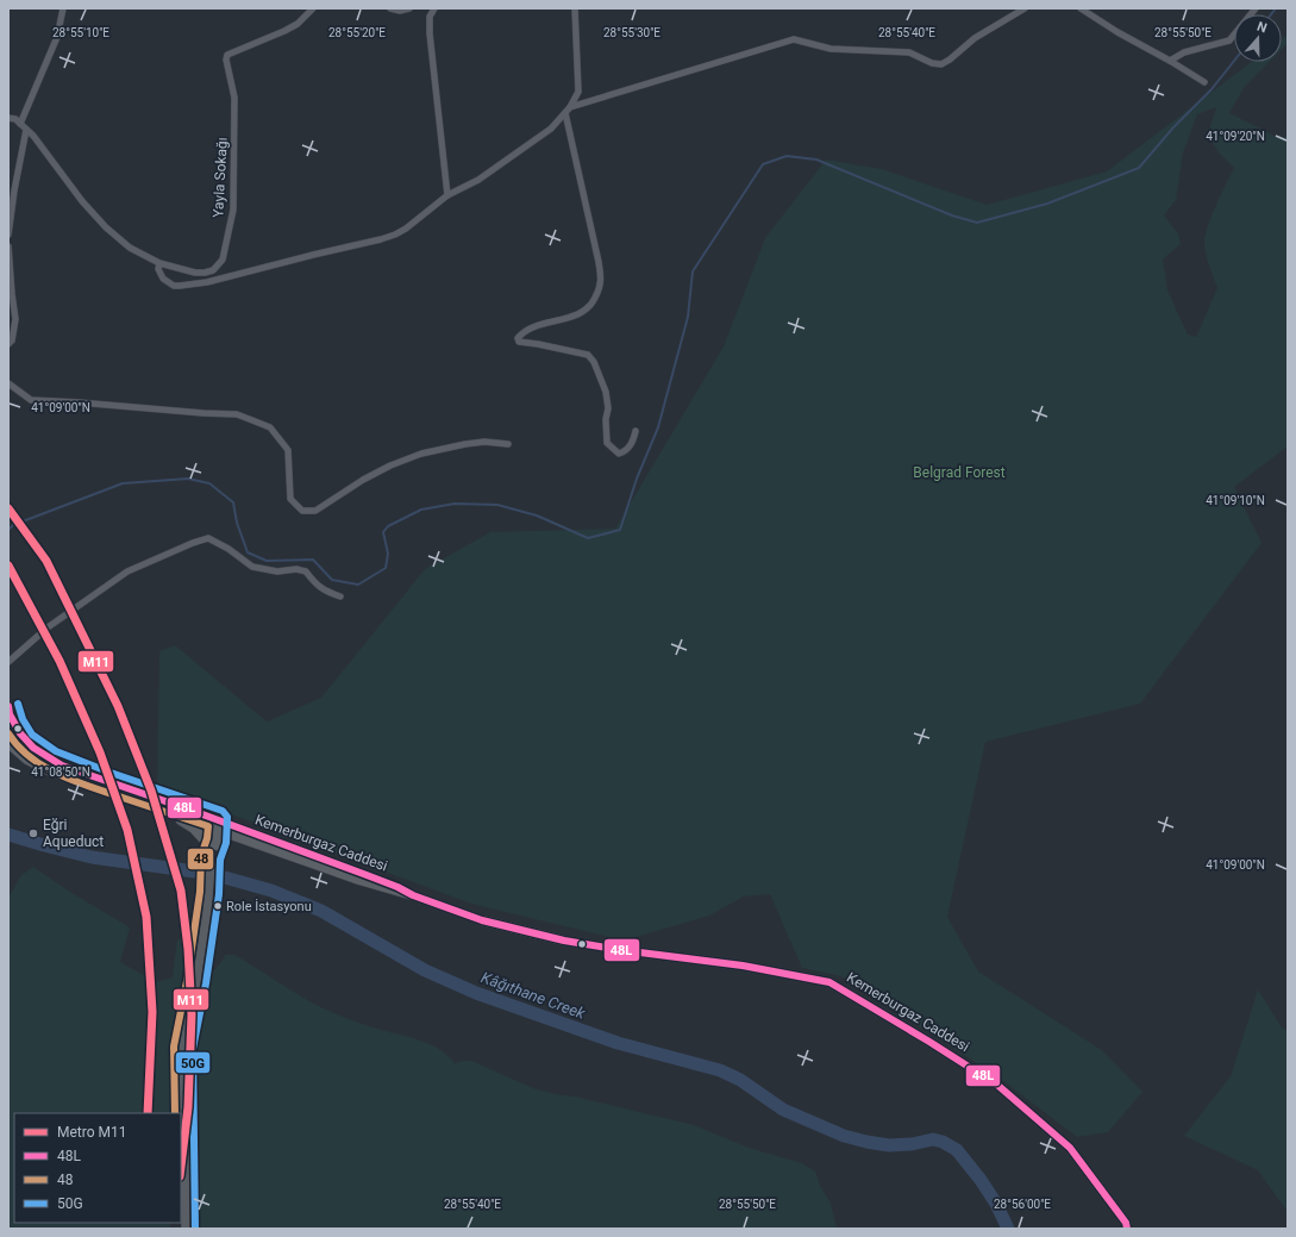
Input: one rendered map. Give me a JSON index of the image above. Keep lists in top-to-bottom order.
{
  "streets": {
    "main road": ["Kemerburgaz Caddesi"],
    "street": ["Yayla Sokağı"]
  },
  "water": ["Kâğıthane Creek"],
  "parks": ["Belgrad Forest"],
  "places": ["Eğri Aqueduct", "Role İstasyonu"],
  "lines": [
    "metro line M11",
    "transit line 50G",
    "transit line 48L",
    "transit line 48"
  ],
  "legend": [
    "Metro M11",
    "48L",
    "48",
    "50G"
  ],
  "north": "top",
  "coordinates": [
    "28°55'10\"E",
    "28°55'20\"E",
    "28°55'30\"E",
    "28°55'40\"E",
    "28°55'50\"E",
    "41°09'20\"N",
    "41°09'00\"N",
    "41°09'10\"N",
    "41°08'50\"N",
    "28°56'00\"E"
  ]
}
